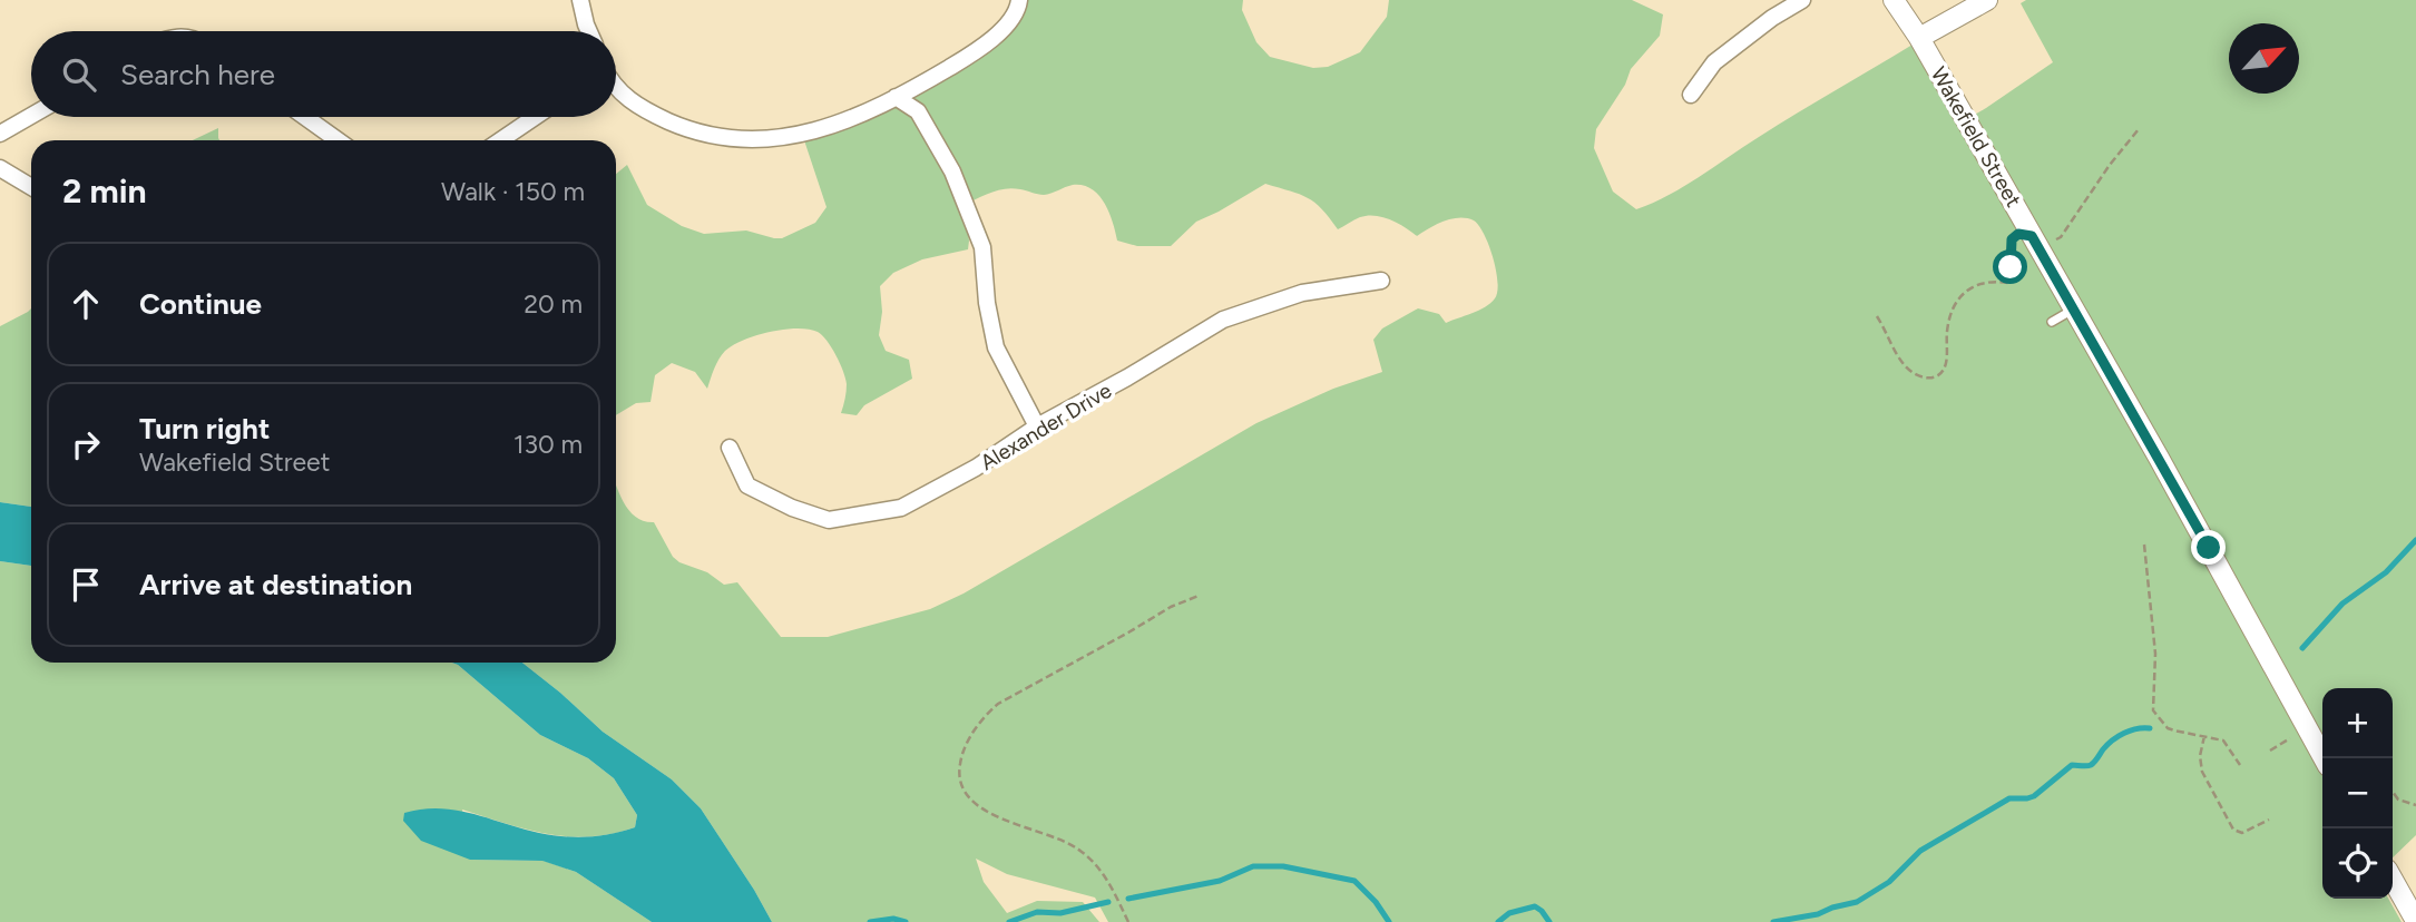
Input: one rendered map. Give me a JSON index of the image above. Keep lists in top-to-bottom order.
{
  "streets": {
    "street": ["Wakefield Street", "Alexander Drive"]
  },
  "north": "top right",
  "page": {
    "search": "Search here",
    "heading": ["2 min", "Walk · 150 m"],
    "list": [
      ["Continue", "20 m"],
      ["Turn right", "Wakefield Street", "130 m"],
      "Arrive at destination"
    ],
    "map_buttons": ["+", "−"]
  }
}
